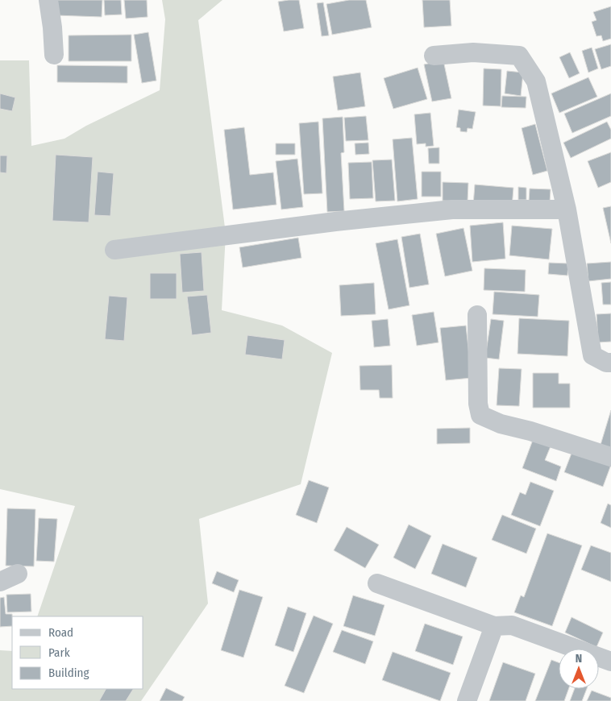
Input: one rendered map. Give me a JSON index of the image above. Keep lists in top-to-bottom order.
{
  "legend": ["Road", "Park", "Building"],
  "north": "top"
}
